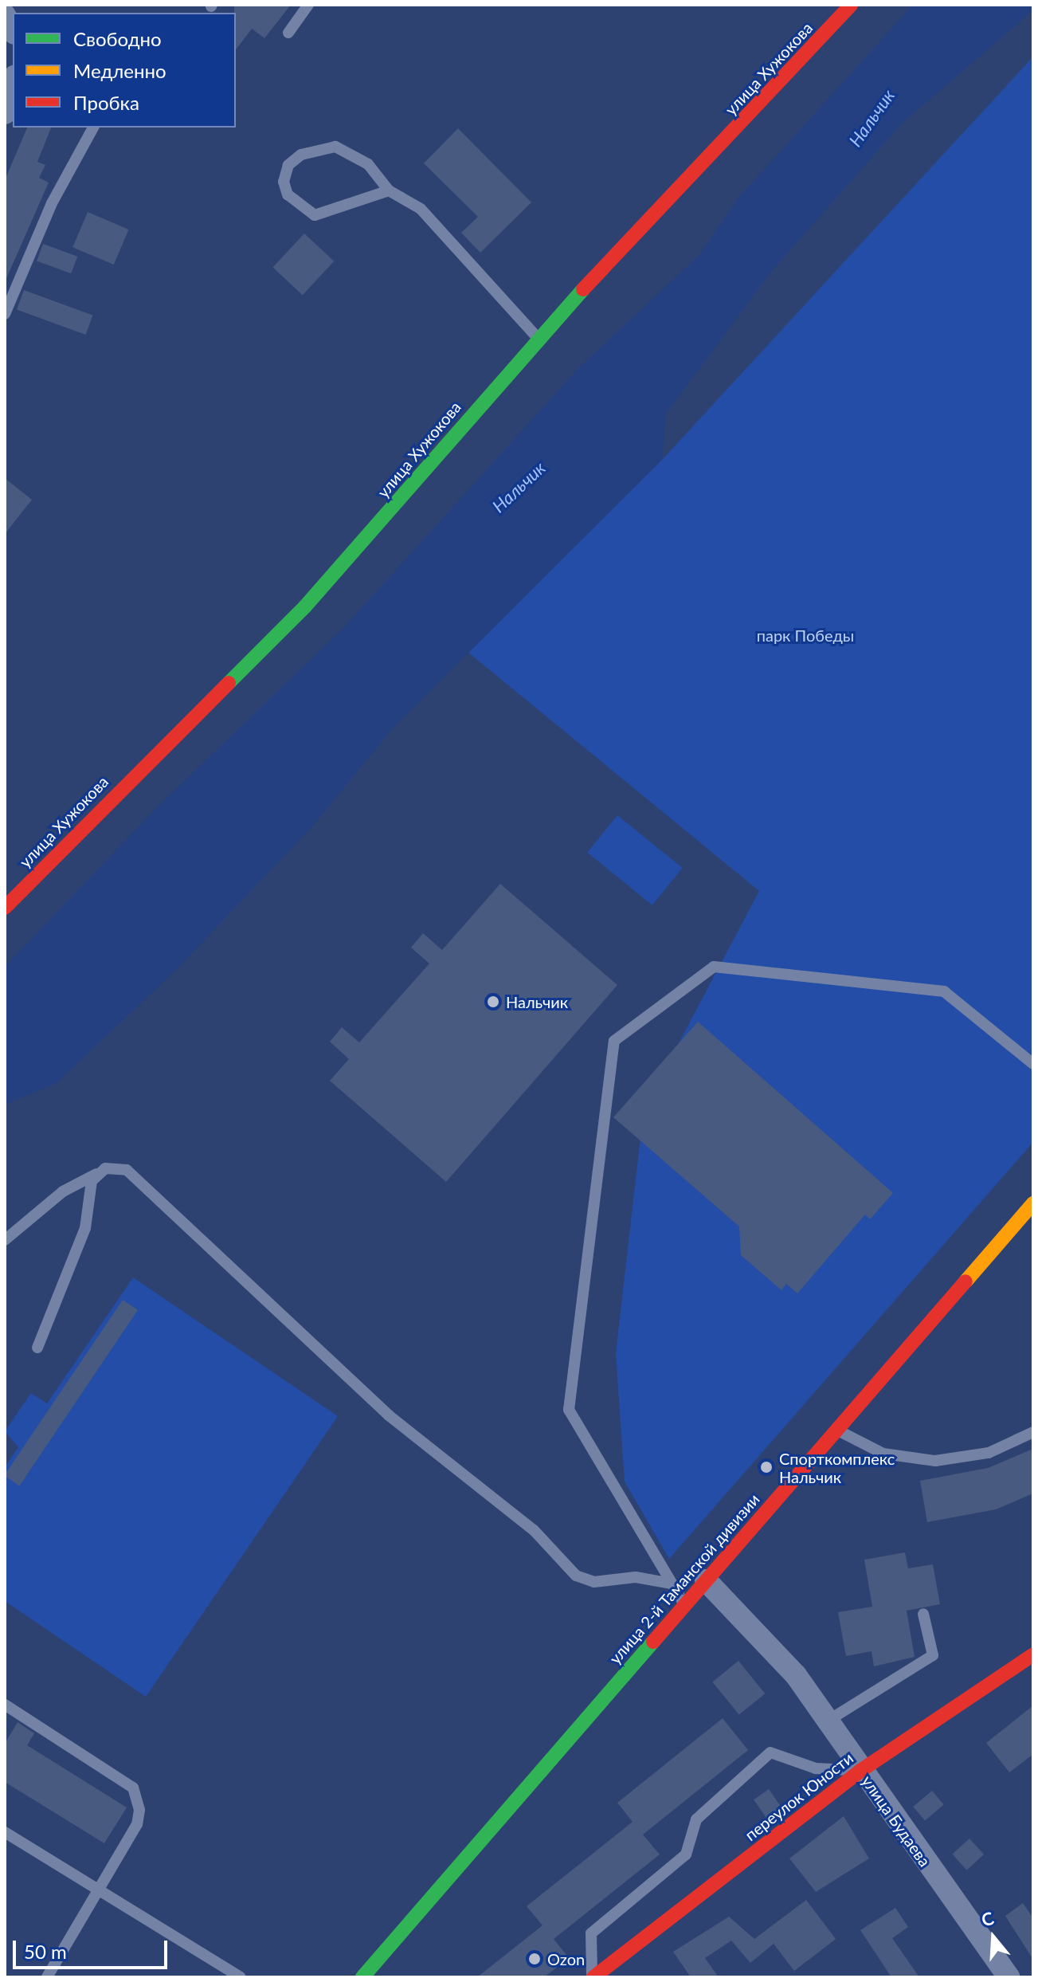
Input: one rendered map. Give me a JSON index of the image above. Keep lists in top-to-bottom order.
{
  "streets": {
    "street": [
      "улица Хужокова",
      "улица 2-й Таманской дивизии",
      "переулок Юности",
      "улица Будаева"
    ]
  },
  "crossings": [
    ["улица 2-й Таманской дивизии", "улица Будаева"],
    ["переулок Юности", "улица Будаева"]
  ],
  "water": ["Нальчик"],
  "parks": ["парк Победы"],
  "places": ["Нальчик", "Спорткомплекс Нальчик", "Ozon"],
  "legend": ["Свободно", "Медленно", "Пробка"],
  "scale_bar": "50 m",
  "north": "top"
}
